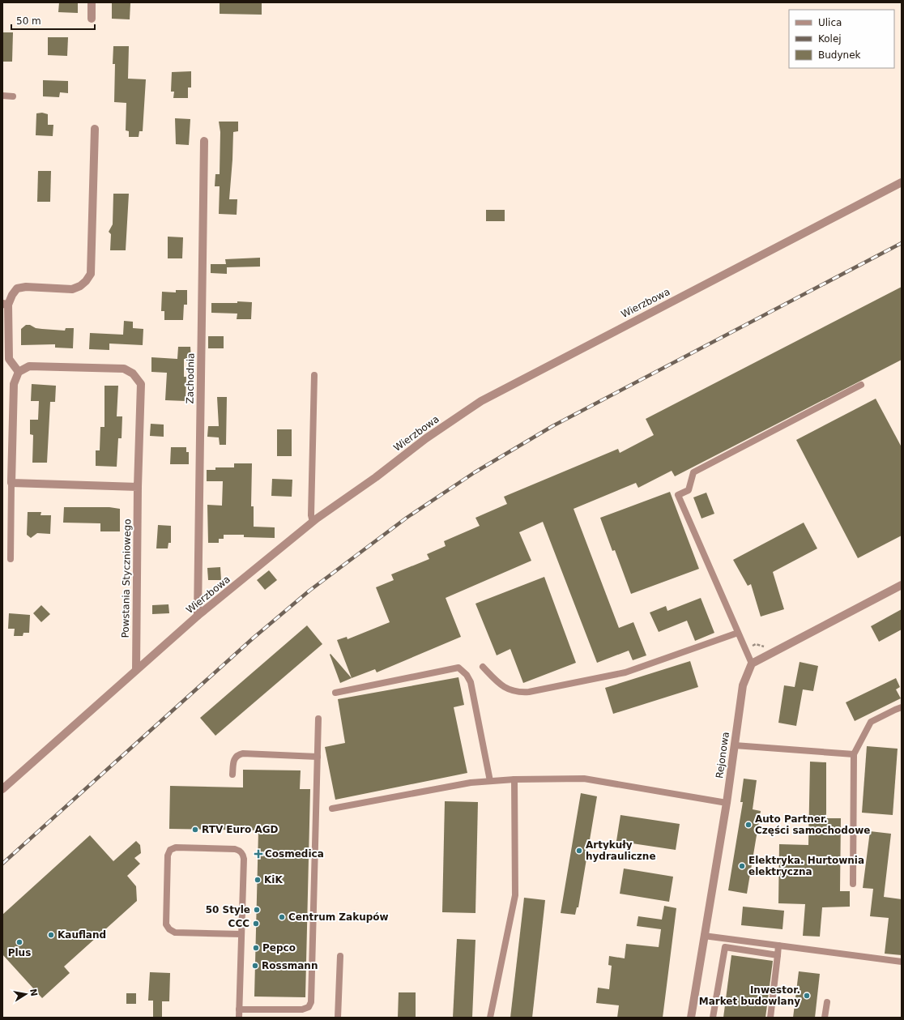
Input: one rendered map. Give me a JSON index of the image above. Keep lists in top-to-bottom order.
{
  "streets": {
    "street": [
      "Wierzbowa",
      "Zachodnia",
      "Powstania Styczniowego",
      "Rejonowa"
    ]
  },
  "crossings": [
    ["Wierzbowa", "Zachodnia"],
    ["Wierzbowa", "Powstania Styczniowego"]
  ],
  "places": {
    "other": [
      "Auto Partner. Części samochodowe",
      "RTV Euro AGD",
      "Artykuły hydrauliczne",
      "Elektryka. Hurtownia elektryczna",
      "KiK",
      "50 Style",
      "Centrum Zakupów",
      "CCC",
      "Kaufland",
      "Plus",
      "Pepco",
      "Rossmann",
      "Inwestor. Market budowlany"
    ],
    "health": ["Cosmedica"]
  },
  "legend": ["Ulica", "Kolej", "Budynek"],
  "scale_bar": "50 m",
  "north": "right"
}
